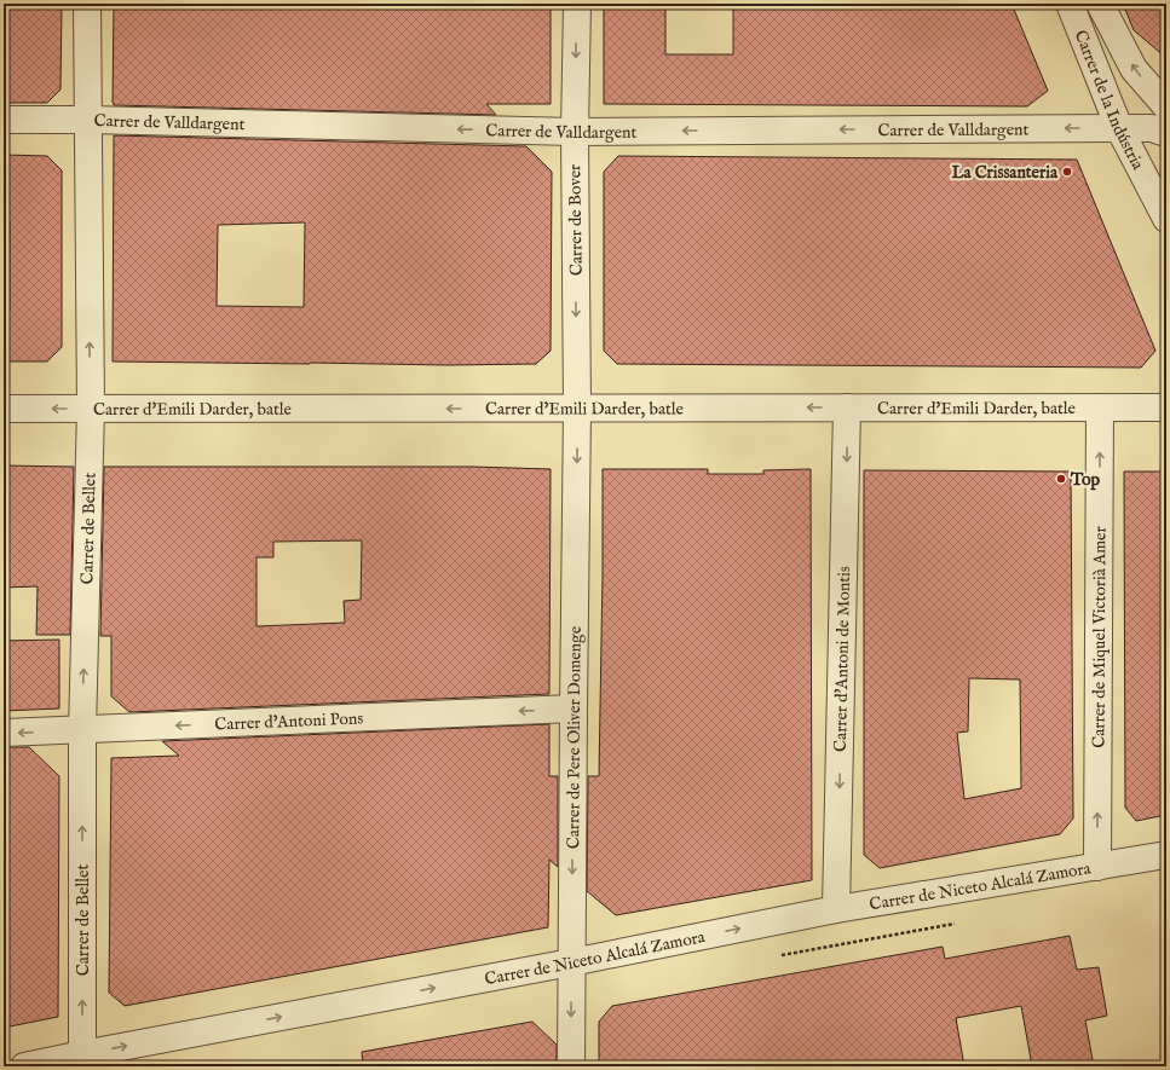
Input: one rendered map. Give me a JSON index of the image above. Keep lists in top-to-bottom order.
{
  "streets": {
    "street": [
      "Carrer de la Indústria",
      "Carrer de Valldargent",
      "Carrer de Bover",
      "Carrer d'Emili Darder, batle",
      "Carrer de Bellet",
      "Carrer de Miquel Victorià Amer",
      "Carrer d'Antoni de Montis",
      "Carrer d'Antoni Pons",
      "Carrer de Pere Oliver Domenge",
      "Carrer de Niceto Alcalá Zamora"
    ]
  },
  "crossings": [
    ["Carrer de la Indústria", "Carrer de Valldargent"],
    ["Carrer de Valldargent", "Carrer de Bover"],
    ["Carrer de Valldargent", "Carrer de Bellet"],
    ["Carrer de Bover", "Carrer d'Emili Darder, batle"],
    ["Carrer de Bover", "Carrer de Pere Oliver Domenge"],
    ["Carrer d'Emili Darder, batle", "Carrer de Bellet"],
    ["Carrer d'Emili Darder, batle", "Carrer de Miquel Victorià Amer"],
    ["Carrer d'Emili Darder, batle", "Carrer d'Antoni de Montis"],
    ["Carrer d'Emili Darder, batle", "Carrer de Pere Oliver Domenge"],
    ["Carrer de Bellet", "Carrer d'Antoni Pons"],
    ["Carrer de Bellet", "Carrer de Niceto Alcalá Zamora"],
    ["Carrer de Miquel Victorià Amer", "Carrer de Niceto Alcalá Zamora"],
    ["Carrer d'Antoni de Montis", "Carrer de Niceto Alcalá Zamora"],
    ["Carrer d'Antoni Pons", "Carrer de Pere Oliver Domenge"],
    ["Carrer de Pere Oliver Domenge", "Carrer de Niceto Alcalá Zamora"]
  ],
  "one_way": [
    "Carrer de Valldargent",
    "Carrer de Bover",
    "Carrer d'Emili Darder, batle",
    "Carrer de Bellet",
    "Carrer de Miquel Victorià Amer",
    "Carrer d'Antoni de Montis",
    "Carrer d'Antoni Pons",
    "Carrer de Pere Oliver Domenge",
    "Carrer de Niceto Alcalá Zamora"
  ],
  "places": ["La Crissanteria", "Top"]
}
